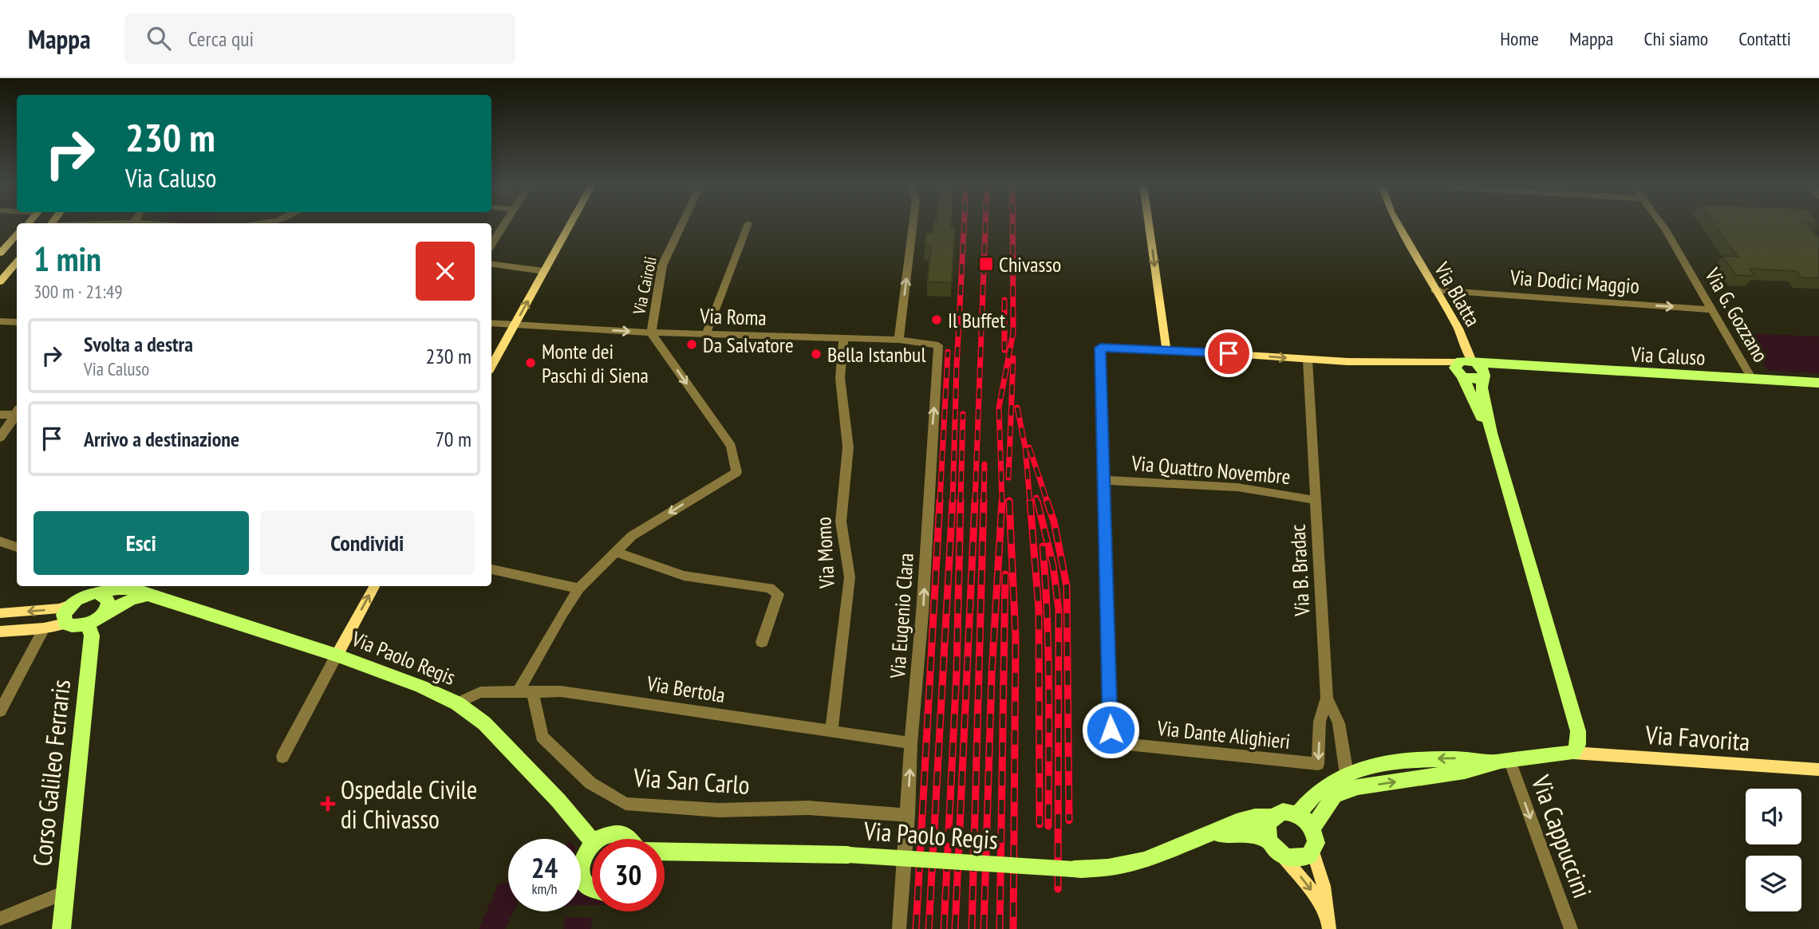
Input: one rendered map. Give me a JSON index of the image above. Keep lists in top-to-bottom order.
{
  "streets": {
    "main road": ["Via Caluso", "Via Paolo Regis", "Corso Galileo Ferraris"],
    "street": [
      "Via Dodici Maggio",
      "Via Cairoli",
      "Via Blatta",
      "Via G. Gozzano",
      "Via Roma",
      "Via Quattro Novembre",
      "Via Momo",
      "Via B. Bradac",
      "Via Eugenio Clara",
      "Via Bertola",
      "Via Dante Alighieri",
      "Via Favorita",
      "Via San Carlo",
      "Via Cappuccini"
    ]
  },
  "crossings": [
    ["Via Dodici Maggio", "Via Blatta"],
    ["Via Dodici Maggio", "Via G. Gozzano"],
    ["Via Cairoli", "Via Roma"],
    ["Via Blatta", "Via Caluso"],
    ["Via G. Gozzano", "Via Caluso"],
    ["Via Roma", "Via Momo"],
    ["Via Roma", "Via Eugenio Clara"],
    ["Via Quattro Novembre", "Via B. Bradac"],
    ["Via Quattro Novembre", "Via Dante Alighieri"],
    ["Via Momo", "Via Bertola"],
    ["Via B. Bradac", "Via Dante Alighieri"],
    ["Via Eugenio Clara", "Via Bertola"],
    ["Via Eugenio Clara", "Via San Carlo"],
    ["Via Paolo Regis", "Via Bertola"],
    ["Via Bertola", "Via San Carlo"]
  ],
  "one_way": [
    "Via Dodici Maggio",
    "Via Roma",
    "Via Eugenio Clara",
    "Via Cappuccini"
  ],
  "places": {
    "transit": ["Chivasso"],
    "other": [
      "Il Buffet",
      "Da Salvatore",
      "Bella Istanbul",
      "Monte dei Paschi di Siena"
    ],
    "health": ["Ospedale Civile di Chivasso"]
  },
  "page": {
    "header": "Mappa",
    "search": "Cerca qui",
    "nav": [
      "Home",
      "Mappa",
      "Chi siamo",
      "Contatti"
    ],
    "turn": ["230 m", "Via Caluso"],
    "heading": ["1 min", "300 m · 21:49"],
    "list": [
      {
        "name": "Svolta a destra",
        "note": "Via Caluso",
        "value": "230 m"
      },
      {
        "name": "Arrivo a destinazione",
        "value": "70 m"
      }
    ],
    "buttons": ["Esci", "Condividi"],
    "speed": "24 km/h",
    "limit": "30"
  }
}
